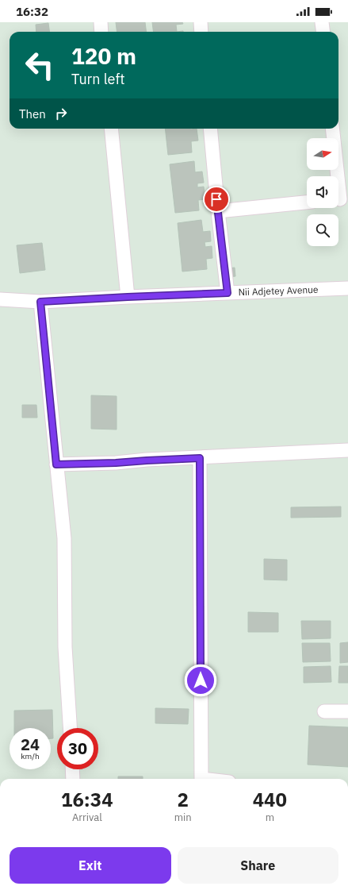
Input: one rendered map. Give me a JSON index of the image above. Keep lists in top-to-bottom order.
{
  "streets": {
    "street": ["Nii Adjetey Avenue"]
  },
  "north": "right",
  "page": {
    "status": "16:32",
    "turn": ["120 m", "Turn left"],
    "then": "Then",
    "speed": "24 km/h",
    "limit": "30",
    "eta": [
      "16:34",
      "Arrival",
      "2",
      "min",
      "440",
      "m"
    ],
    "buttons": ["Exit", "Share"]
  }
}
